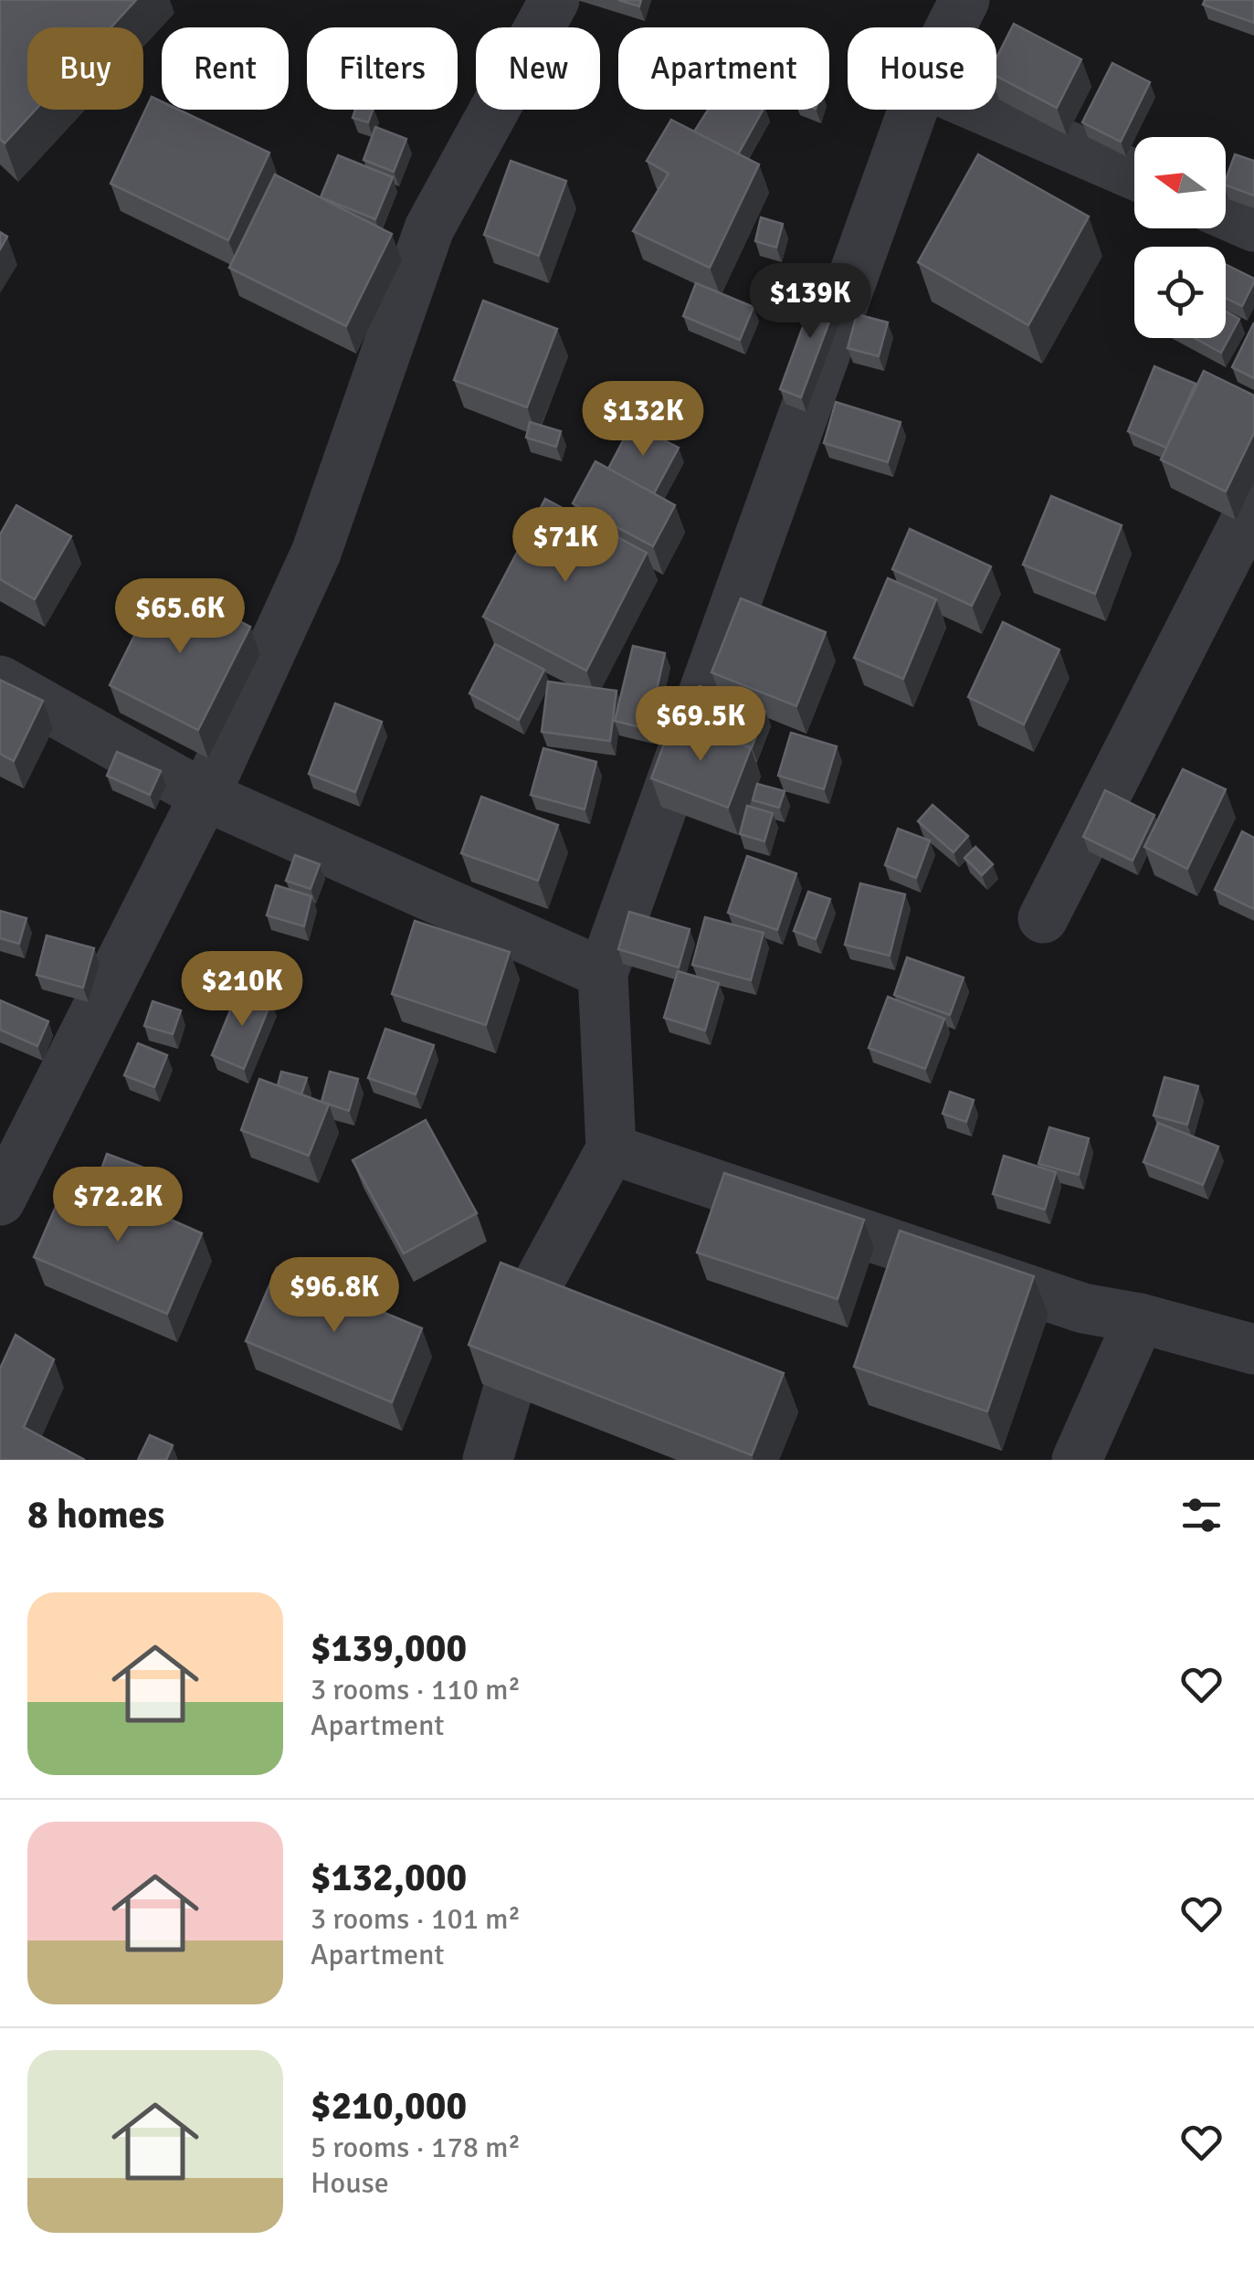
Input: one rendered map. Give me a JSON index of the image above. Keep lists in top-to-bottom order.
{
  "north": "left",
  "page": {
    "chip": [
      "Buy",
      "Rent",
      "Filters",
      "New",
      "Apartment",
      "House"
    ],
    "price": [
      "$139K",
      "$132K",
      "$71K",
      "$65.6K",
      "$69.5K",
      "$210K",
      "$72.2K",
      "$96.8K"
    ],
    "heading": "8 homes",
    "list": [
      {
        "name": "$139,000",
        "note": "3 rooms · 110 m² · Apartment"
      },
      {
        "name": "$132,000",
        "note": "3 rooms · 101 m² · Apartment"
      },
      {
        "name": "$210,000",
        "note": "5 rooms · 178 m² · House"
      }
    ]
  }
}
